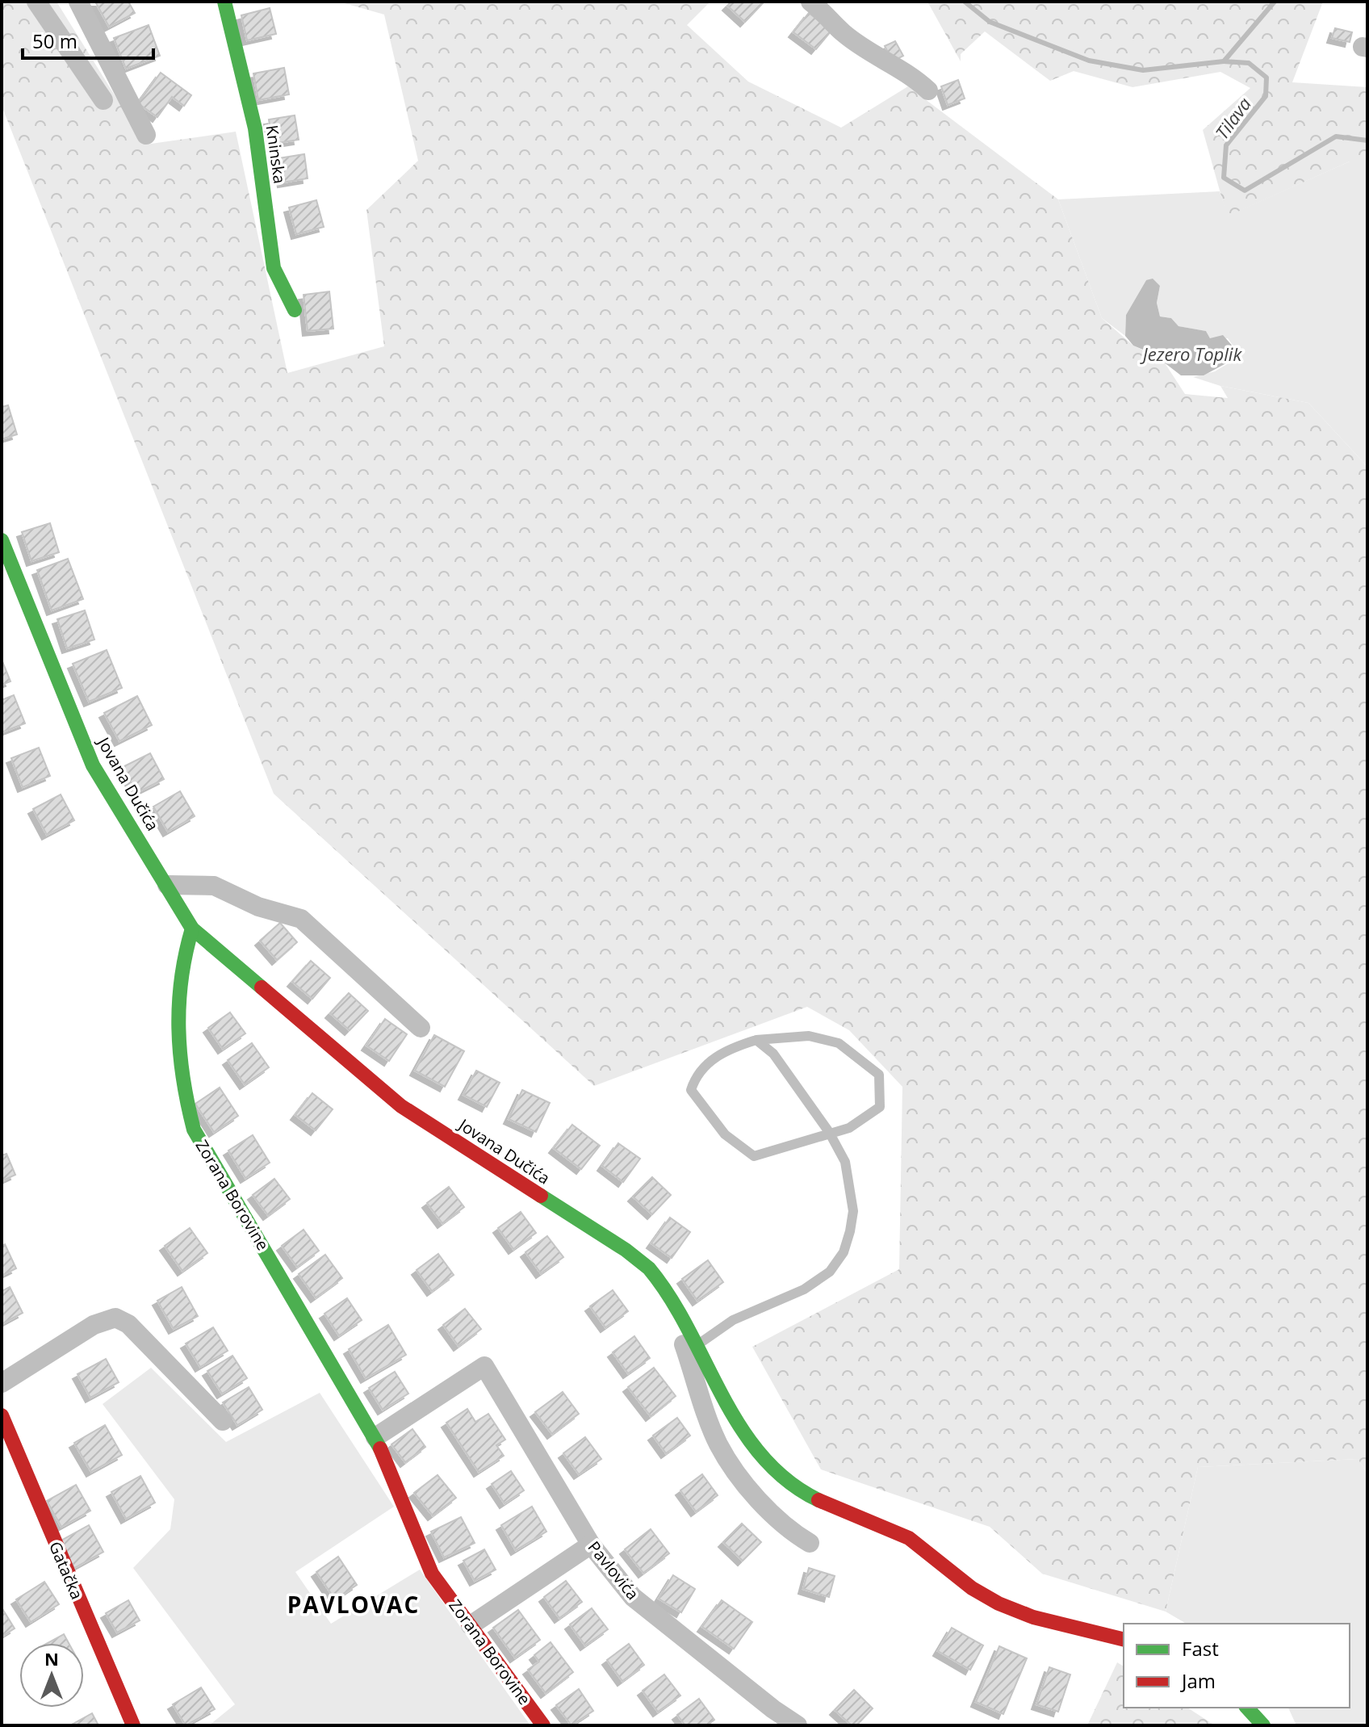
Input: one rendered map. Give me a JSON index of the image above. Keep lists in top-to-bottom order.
{
  "streets": {
    "main road": [
      "Kninska",
      "Jovana Dučića",
      "Zorana Borovine",
      "Gatačka"
    ],
    "street": ["Pavlovića"]
  },
  "crossings": [
    ["Jovana Dučića", "Zorana Borovine"],
    ["Zorana Borovine", "Pavlovića"]
  ],
  "districts": ["PAVLOVAC"],
  "water": ["Tilava", "Jezero Toplik"],
  "legend": ["Fast", "Jam"],
  "scale_bar": "50 m",
  "north": "top"
}
